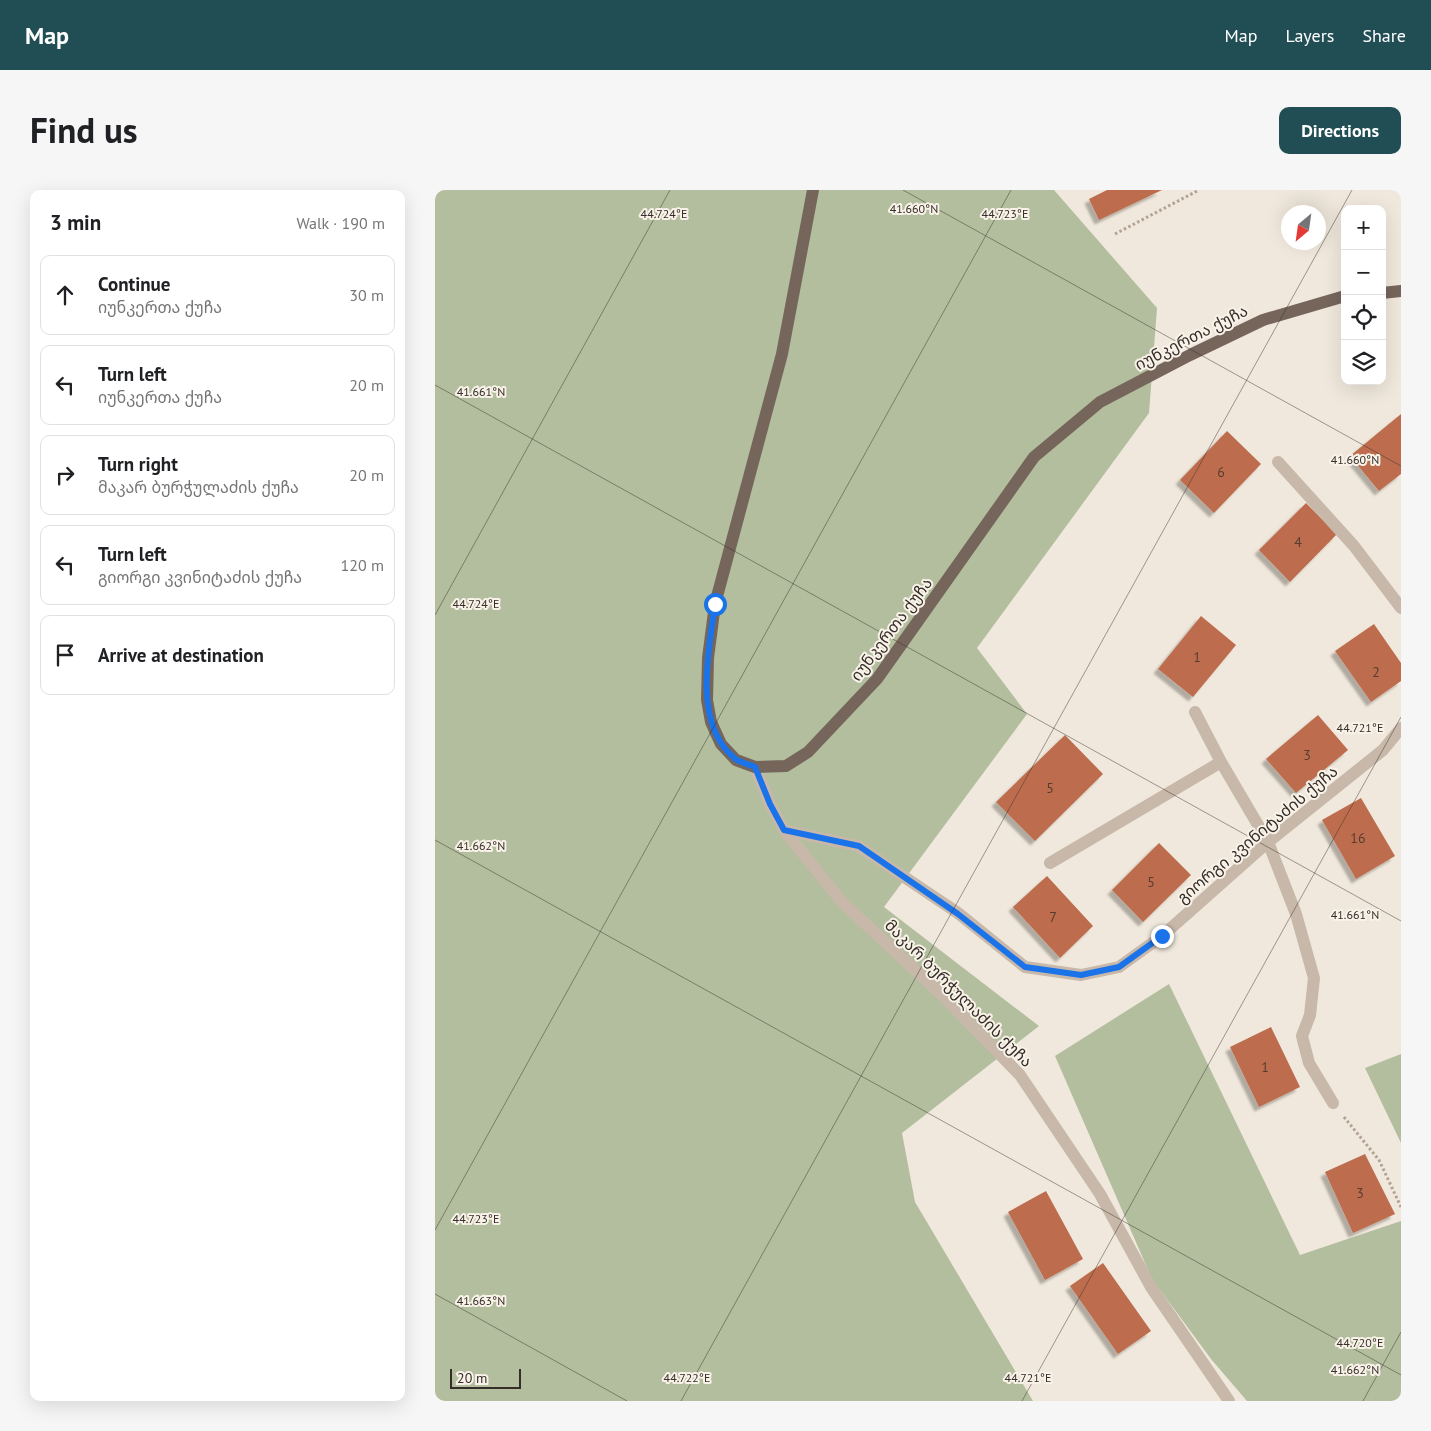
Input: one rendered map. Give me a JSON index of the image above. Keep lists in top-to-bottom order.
{
  "streets": {
    "main road": ["იუნკერთა ქუჩა"],
    "street": ["გიორგი კვინიტაძის ქუჩა", "მაკარ ბურჭულაძის ქუჩა"]
  },
  "crossings": [
    ["იუნკერთა ქუჩა", "მაკარ ბურჭულაძის ქუჩა"],
    ["გიორგი კვინიტაძის ქუჩა", "მაკარ ბურჭულაძის ქუჩა"]
  ],
  "house_numbers": [
    "6",
    "4",
    "1",
    "2",
    "3",
    "5",
    "16",
    "5",
    "7",
    "1",
    "3"
  ],
  "scale_bar": "20 m",
  "north": "bottom left",
  "page": {
    "header": "Map",
    "nav": ["Map", "Layers", "Share"],
    "title": "Find us",
    "buttons": "Directions",
    "heading": ["3 min", "Walk · 190 m"],
    "map_buttons": ["+", "−"],
    "list": [
      ["Continue", "იუნკერთა ქუჩა", "30 m"],
      ["Turn left", "იუნკერთა ქუჩა", "20 m"],
      ["Turn right", "მაკარ ბურჭულაძის ქუჩა", "20 m"],
      ["Turn left", "გიორგი კვინიტაძის ქუჩა", "120 m"],
      "Arrive at destination"
    ],
    "scale": "20 m"
  },
  "coordinates": [
    "41.660°N",
    "44.724°E",
    "44.723°E",
    "41.661°N",
    "44.721°E",
    "41.662°N",
    "41.663°N",
    "44.720°E",
    "44.722°E"
  ]
}
